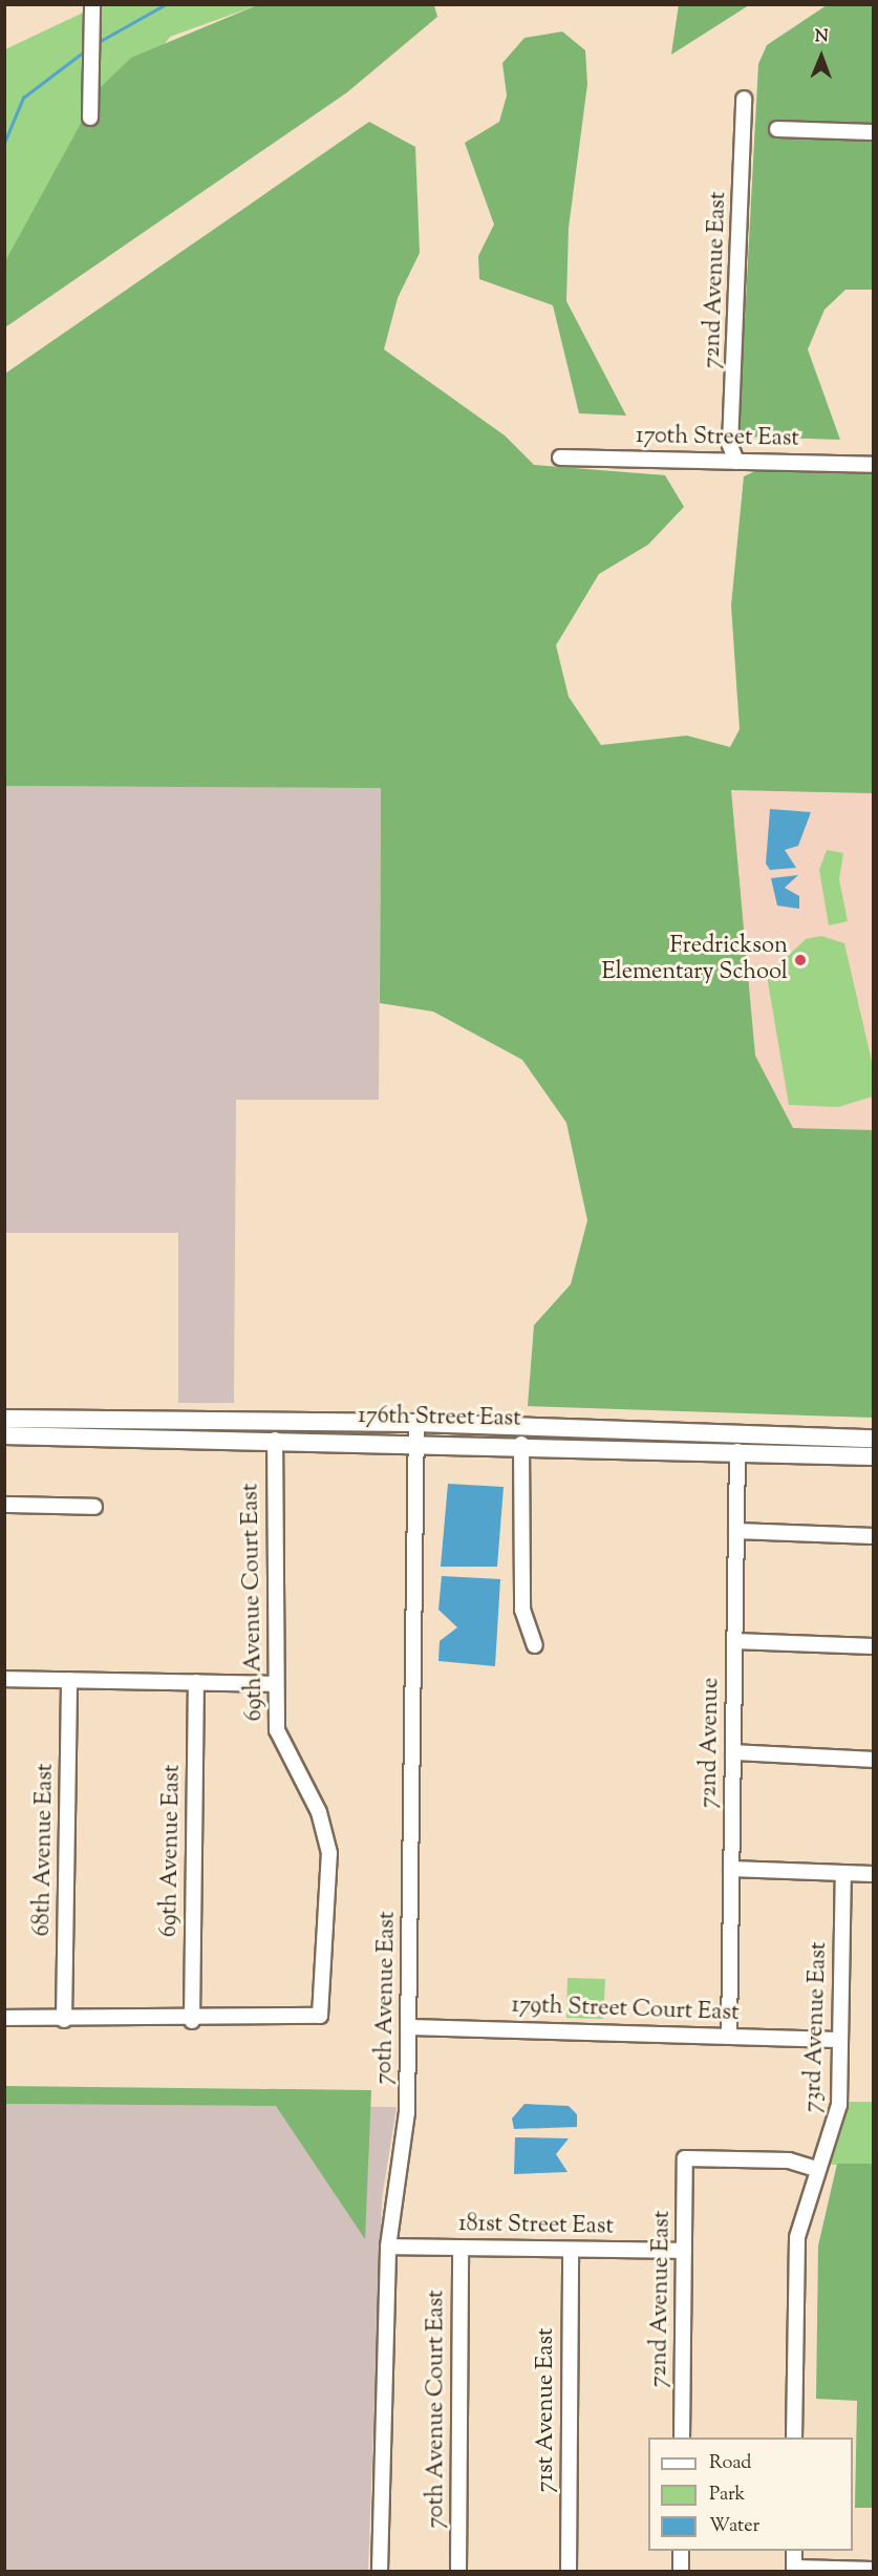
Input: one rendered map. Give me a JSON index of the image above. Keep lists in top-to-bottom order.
{
  "streets": {
    "main road": ["176th Street East"],
    "street": [
      "72nd Avenue East",
      "170th Street East",
      "69th Avenue Court East",
      "72nd Avenue",
      "68th Avenue East",
      "69th Avenue East",
      "70th Avenue East",
      "179th Street Court East",
      "73rd Avenue East",
      "181st Street East",
      "70th Avenue Court East",
      "71st Avenue East"
    ]
  },
  "crossings": [
    ["72nd Avenue East", "170th Street East"],
    ["72nd Avenue East", "73rd Avenue East"],
    ["72nd Avenue East", "181st Street East"],
    ["176th Street East", "69th Avenue Court East"],
    ["176th Street East", "72nd Avenue"],
    ["176th Street East", "70th Avenue East"],
    ["69th Avenue Court East", "69th Avenue East"],
    ["72nd Avenue", "179th Street Court East"],
    ["70th Avenue East", "179th Street Court East"],
    ["70th Avenue East", "181st Street East"],
    ["179th Street Court East", "73rd Avenue East"],
    ["181st Street East", "70th Avenue Court East"],
    ["181st Street East", "71st Avenue East"]
  ],
  "places": ["Fredrickson Elementary School"],
  "legend": ["Road", "Park", "Water"],
  "north": "top"
}
